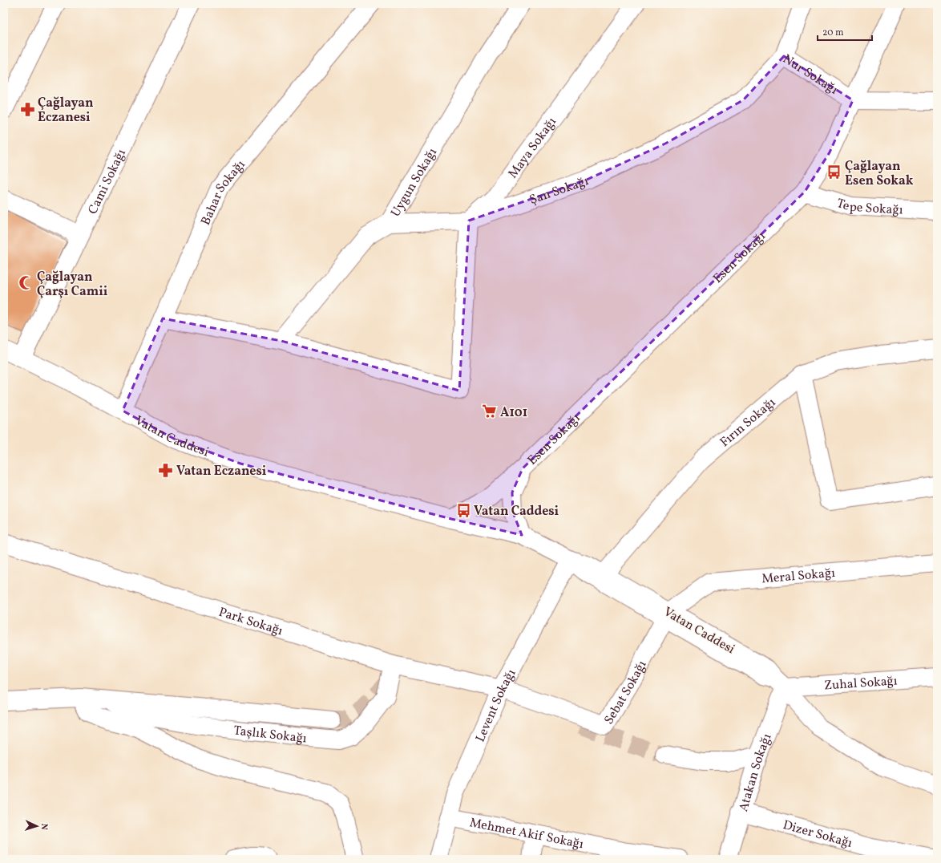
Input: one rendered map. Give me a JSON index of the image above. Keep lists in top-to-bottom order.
{
  "streets": {
    "street": [
      "Nur Sokağı",
      "Maya Sokağı",
      "Cami Sokağı",
      "Uygun Sokağı",
      "Şan Sokağı",
      "Bahar Sokağı",
      "Tepe Sokağı",
      "Esen Sokağı",
      "Fırın Sokağı",
      "Vatan Caddesi",
      "Meral Sokağı",
      "Park Sokağı",
      "Zuhal Sokağı",
      "Sebat Sokağı",
      "Levent Sokağı",
      "Taşlık Sokağı",
      "Atakan Sokağı",
      "Mehmet Akif Sokağı",
      "Dizer Sokağı"
    ]
  },
  "crossings": [
    ["Nur Sokağı", "Şan Sokağı"],
    ["Nur Sokağı", "Esen Sokağı"],
    ["Maya Sokağı", "Şan Sokağı"],
    ["Cami Sokağı", "Vatan Caddesi"],
    ["Bahar Sokağı", "Vatan Caddesi"],
    ["Tepe Sokağı", "Esen Sokağı"],
    ["Esen Sokağı", "Vatan Caddesi"],
    ["Fırın Sokağı", "Vatan Caddesi"],
    ["Vatan Caddesi", "Meral Sokağı"],
    ["Vatan Caddesi", "Zuhal Sokağı"],
    ["Vatan Caddesi", "Sebat Sokağı"],
    ["Vatan Caddesi", "Levent Sokağı"],
    ["Vatan Caddesi", "Atakan Sokağı"],
    ["Meral Sokağı", "Sebat Sokağı"],
    ["Park Sokağı", "Sebat Sokağı"],
    ["Park Sokağı", "Levent Sokağı"],
    ["Park Sokağı", "Taşlık Sokağı"],
    ["Zuhal Sokağı", "Atakan Sokağı"],
    ["Sebat Sokağı", "Levent Sokağı"],
    ["Levent Sokağı", "Mehmet Akif Sokağı"],
    ["Atakan Sokağı", "Dizer Sokağı"]
  ],
  "places": {
    "pharmacy": ["Çağlayan Eczanesi", "Vatan Eczanesi"],
    "bus stop": ["Çağlayan Esen Sokak", "Vatan Caddesi"],
    "mosque": ["Çağlayan Çarşı Camii"],
    "supermarket": ["A101"]
  },
  "scale_bar": "20 m",
  "north": "right"
}
